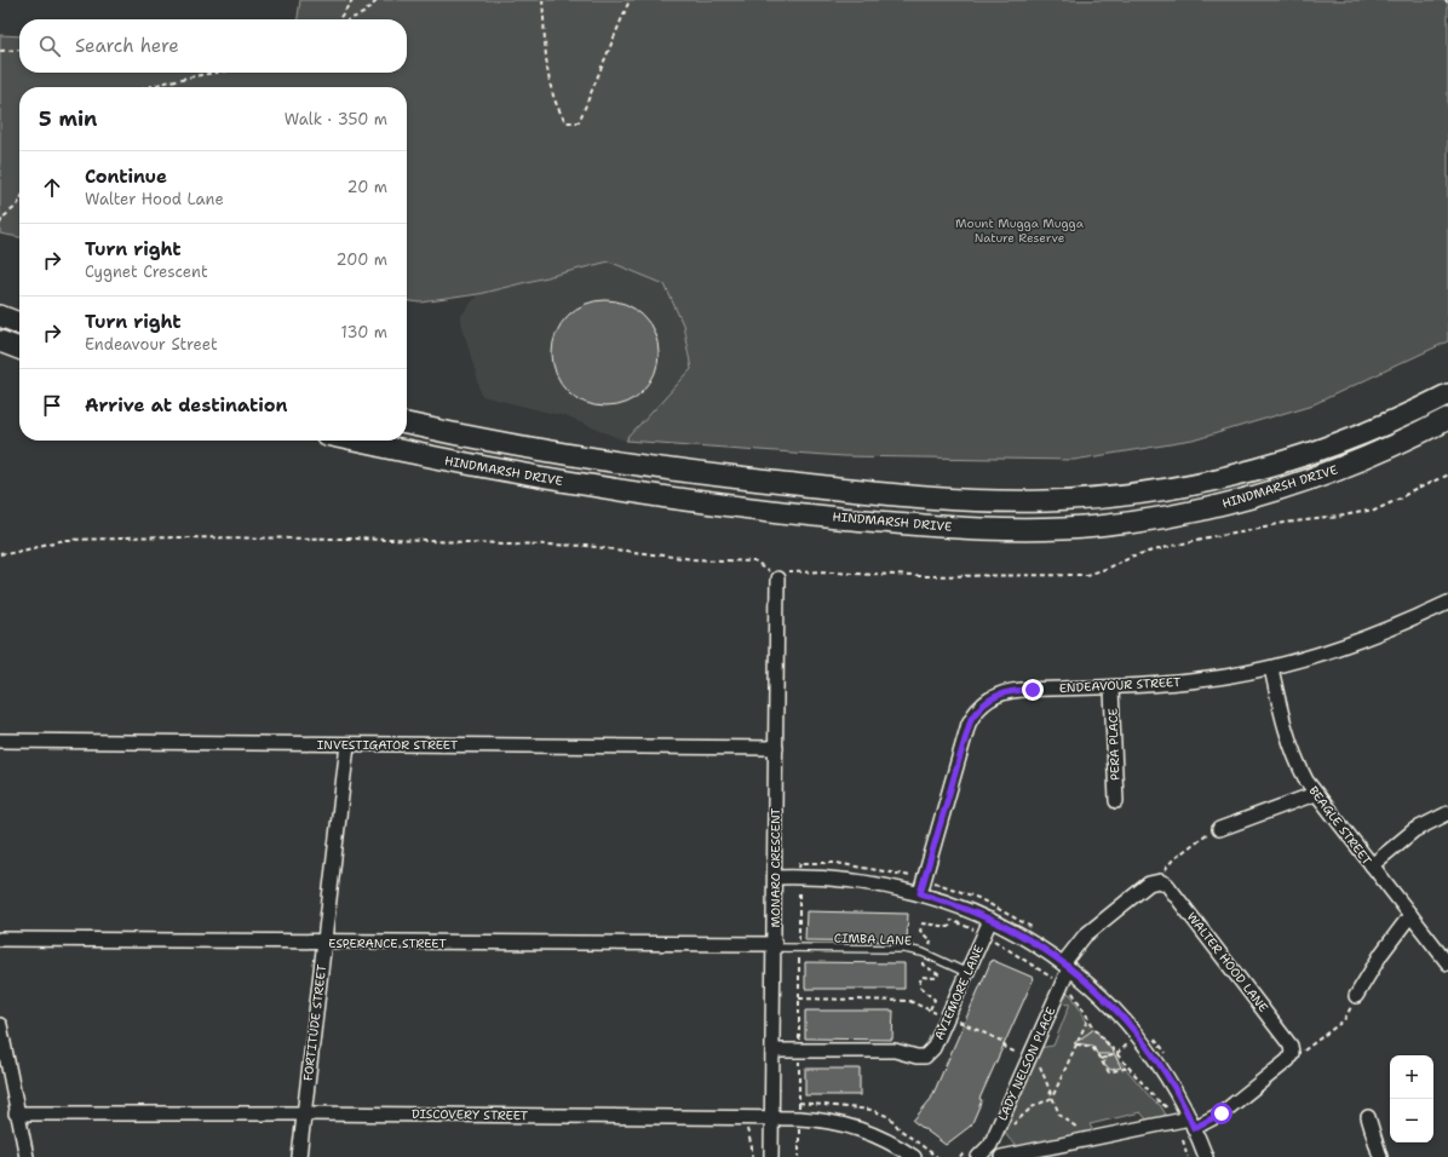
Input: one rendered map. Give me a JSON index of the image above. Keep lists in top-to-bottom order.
{
  "streets": {
    "main road": ["HINDMARSH DRIVE"],
    "street": [
      "ENDEAVOUR STREET",
      "INVESTIGATOR STREET",
      "PERA PLACE",
      "BEAGLE STREET",
      "MONARO CRESCENT",
      "ESPERANCE STREET",
      "WALTER HOOD LANE",
      "AVIEMORE LANE",
      "FORTITUDE STREET",
      "LADY NELSON PLACE",
      "DISCOVERY STREET"
    ],
    "lane": ["CIMBA LANE"]
  },
  "crossings": [
    ["ENDEAVOUR STREET", "PERA PLACE"],
    ["ENDEAVOUR STREET", "BEAGLE STREET"],
    ["INVESTIGATOR STREET", "MONARO CRESCENT"],
    ["INVESTIGATOR STREET", "FORTITUDE STREET"],
    ["MONARO CRESCENT", "CIMBA LANE"],
    ["MONARO CRESCENT", "ESPERANCE STREET"],
    ["MONARO CRESCENT", "AVIEMORE LANE"],
    ["MONARO CRESCENT", "DISCOVERY STREET"],
    ["CIMBA LANE", "ESPERANCE STREET"],
    ["CIMBA LANE", "AVIEMORE LANE"],
    ["ESPERANCE STREET", "FORTITUDE STREET"],
    ["WALTER HOOD LANE", "LADY NELSON PLACE"],
    ["FORTITUDE STREET", "DISCOVERY STREET"]
  ],
  "parks": ["Mount Mugga Mugga Nature Reserve"],
  "page": {
    "search": "Search here",
    "heading": ["5 min", "Walk · 350 m"],
    "list": [
      ["Continue", "Walter Hood Lane", "20 m"],
      ["Turn right", "Cygnet Crescent", "200 m"],
      ["Turn right", "Endeavour Street", "130 m"],
      "Arrive at destination"
    ],
    "map_buttons": ["+", "−"]
  }
}
